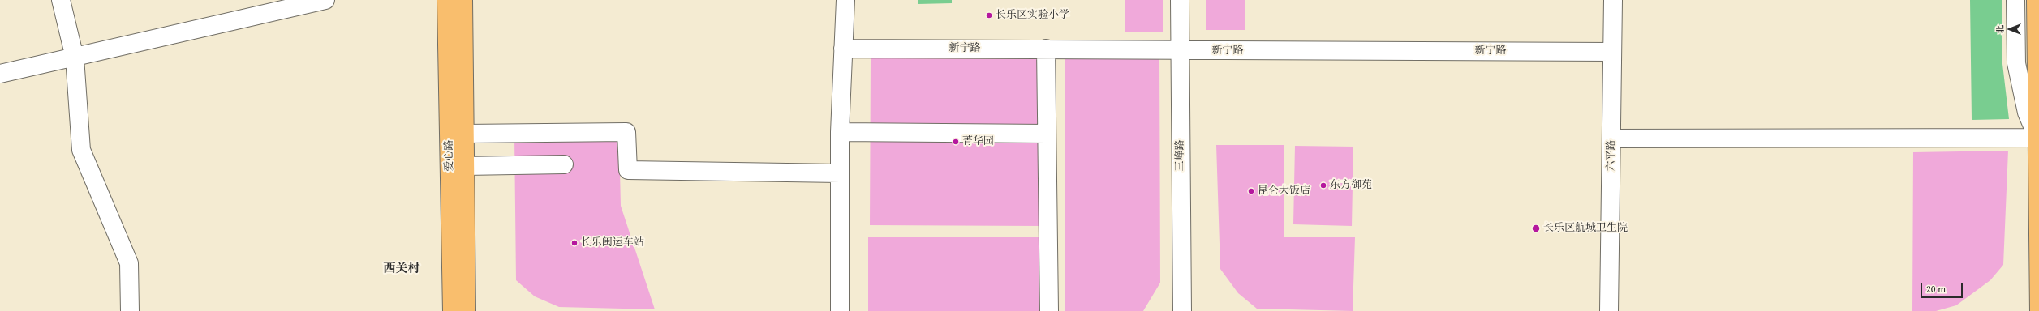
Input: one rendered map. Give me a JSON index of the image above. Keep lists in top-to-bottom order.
{
  "streets": {
    "main road": ["爱心路"],
    "street": ["新宁路", "三峰路", "六平路"]
  },
  "crossings": [
    ["新宁路", "三峰路"],
    ["新宁路", "六平路"]
  ],
  "districts": ["西关村"],
  "places": [
    "长乐区实验小学",
    "菁华园",
    "东方御苑",
    "昆仑大饭店",
    "长乐区航城卫生院",
    "长乐闽运车站"
  ],
  "scale_bar": "20 m",
  "north": "left"
}
